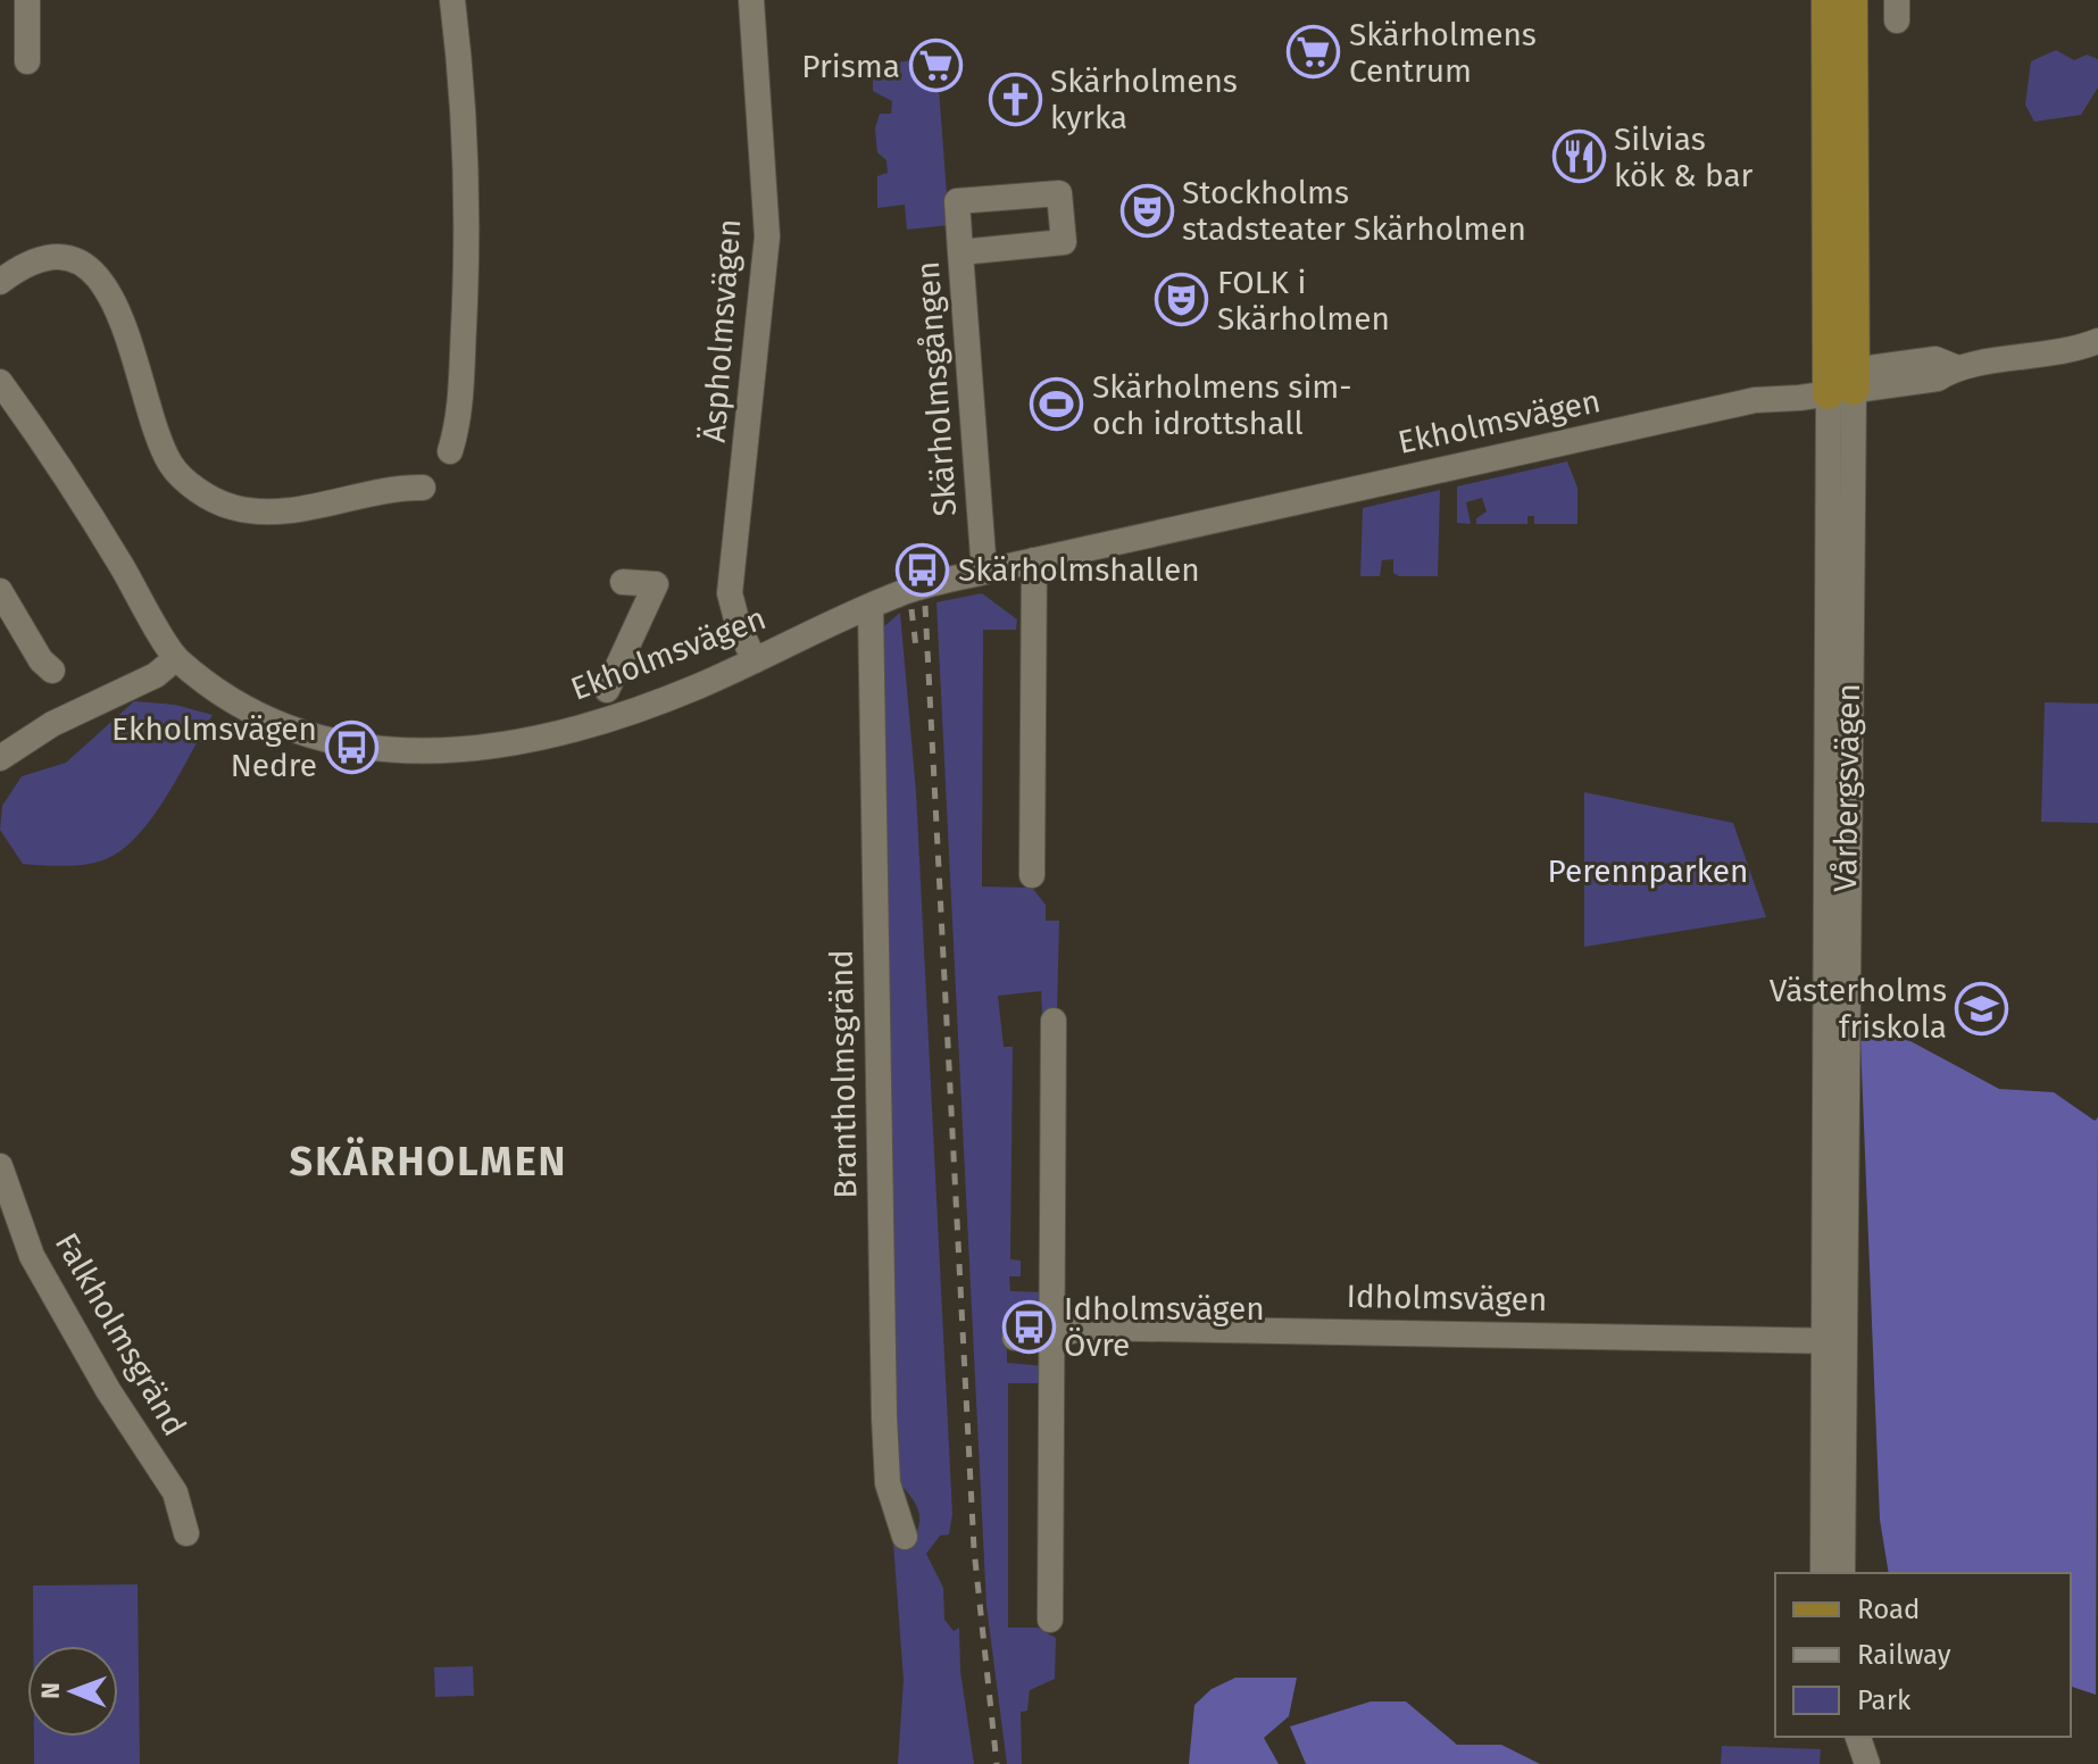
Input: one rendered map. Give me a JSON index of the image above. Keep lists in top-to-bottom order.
{
  "streets": {
    "main road": ["Vårbergsvägen"],
    "street": [
      "Äspholmsvägen",
      "Skärholmsgången",
      "Ekholmsvägen",
      "Brantholmsgränd",
      "Idholmsvägen",
      "Falkholmsgränd"
    ]
  },
  "crossings": [
    ["Äspholmsvägen", "Ekholmsvägen"],
    ["Skärholmsgången", "Ekholmsvägen"],
    ["Ekholmsvägen", "Vårbergsvägen"],
    ["Ekholmsvägen", "Brantholmsgränd"],
    ["Vårbergsvägen", "Idholmsvägen"]
  ],
  "districts": ["SKÄRHOLMEN"],
  "parks": ["Perennparken"],
  "places": {
    "supermarket": ["Skärholmens Centrum", "Prisma"],
    "church": ["Skärholmens kyrka"],
    "restaurant": ["Silvias kök & bar"],
    "theatre": ["Stockholms stadsteater Skärholmen", "FOLK i Skärholmen"],
    "sports": ["Skärholmens sim- och idrottshall"],
    "bus stop": ["Skärholmshallen", "Ekholmsvägen Nedre", "Idholmsvägen Övre"],
    "school or university": ["Västerholms friskola"]
  },
  "legend": ["Road", "Railway", "Park"],
  "north": "left"
}
